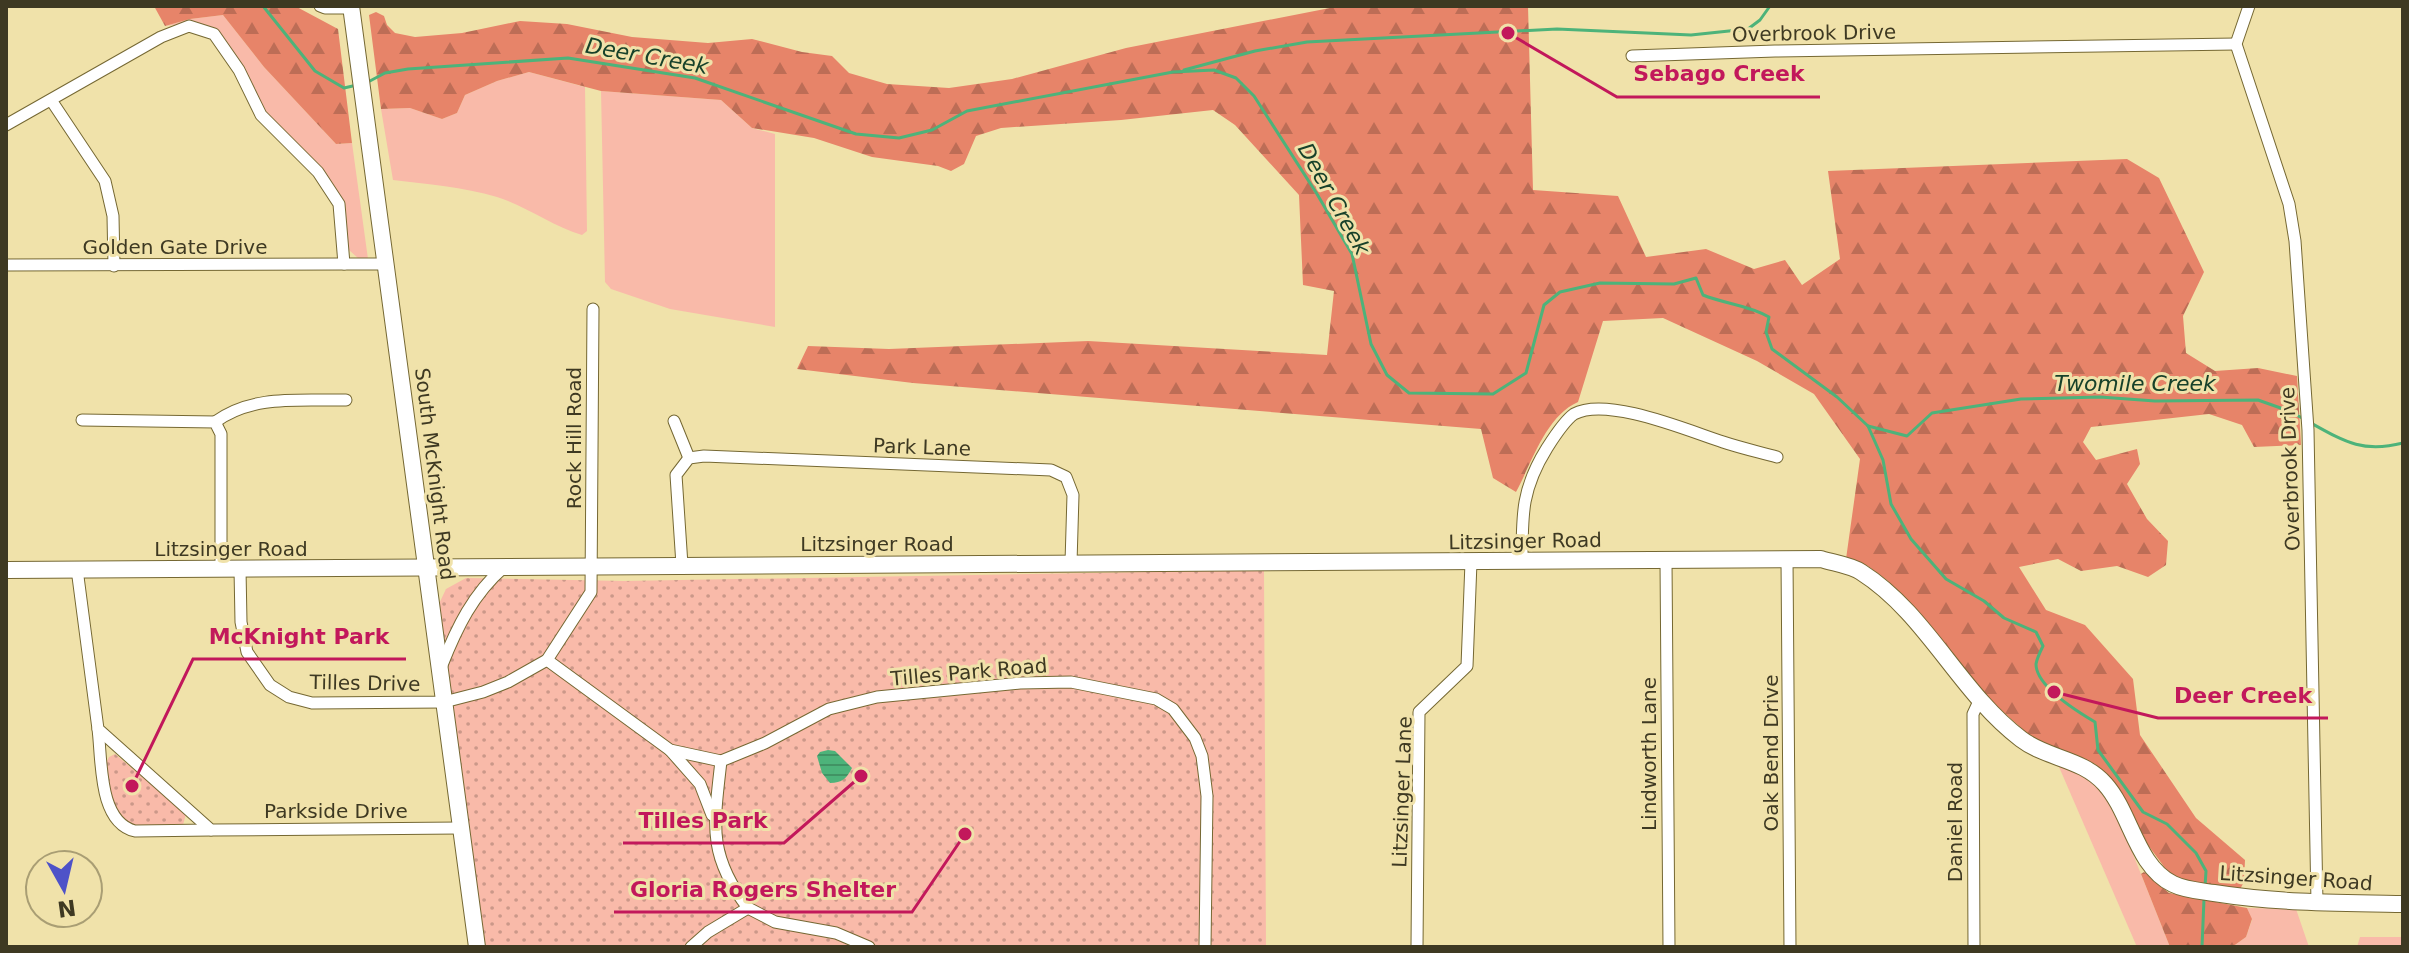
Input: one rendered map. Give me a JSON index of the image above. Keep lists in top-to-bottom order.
{
  "streets": {
    "street": [
      "Overbrook Drive",
      "Golden Gate Drive",
      "Rock Hill Road",
      "Park Lane",
      "South McKnight Road",
      "Litzsinger Road",
      "Tilles Park Road",
      "Tilles Drive",
      "Oak Bend Drive",
      "Lindworth Lane",
      "Litzsinger Lane",
      "Parkside Drive",
      "Daniel Road"
    ]
  },
  "crossings": [
    ["Overbrook Drive", "Litzsinger Road"],
    ["Golden Gate Drive", "South McKnight Road"],
    ["Rock Hill Road", "Litzsinger Road"],
    ["Park Lane", "Litzsinger Road"],
    ["South McKnight Road", "Litzsinger Road"],
    ["South McKnight Road", "Tilles Drive"],
    ["South McKnight Road", "Parkside Drive"],
    ["Litzsinger Road", "Tilles Drive"],
    ["Litzsinger Road", "Oak Bend Drive"],
    ["Litzsinger Road", "Lindworth Lane"],
    ["Litzsinger Road", "Litzsinger Lane"],
    ["Litzsinger Road", "Parkside Drive"],
    ["Litzsinger Road", "Daniel Road"]
  ],
  "water": ["Deer Creek", "Twomile Creek"],
  "places": [
    "Sebago Creek",
    "Deer Creek",
    "Tilles Park",
    "McKnight Park",
    "Gloria Rogers Shelter"
  ],
  "north": "bottom"
}
